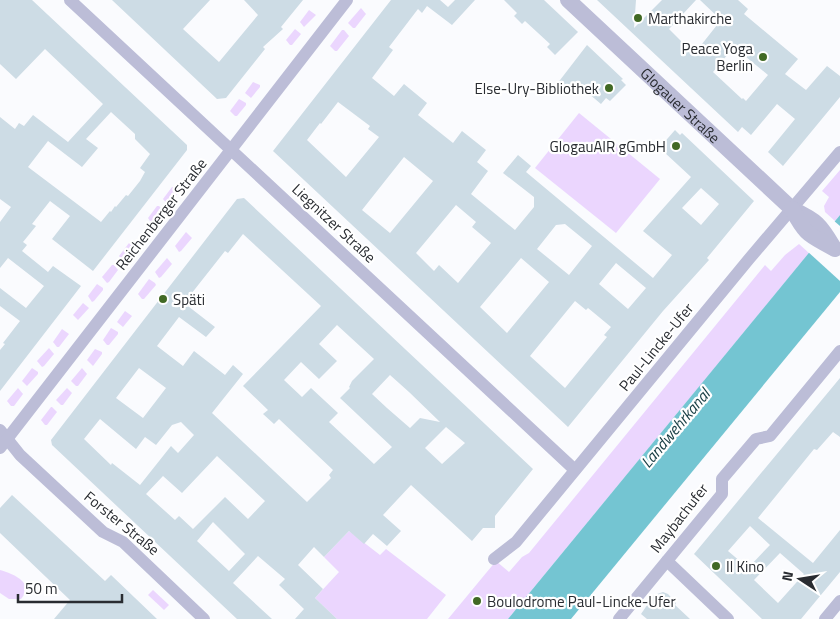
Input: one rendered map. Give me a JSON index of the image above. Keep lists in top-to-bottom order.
{
  "streets": {
    "street": [
      "Glogauer Straße",
      "Reichenberger Straße",
      "Liegnitzer Straße",
      "Paul-Lincke-Ufer",
      "Maybachufer",
      "Forster Straße"
    ]
  },
  "crossings": [
    ["Glogauer Straße", "Paul-Lincke-Ufer"],
    ["Reichenberger Straße", "Liegnitzer Straße"],
    ["Reichenberger Straße", "Forster Straße"],
    ["Liegnitzer Straße", "Paul-Lincke-Ufer"]
  ],
  "water": ["Landwehrkanal"],
  "places": [
    "Marthakirche",
    "Peace Yoga Berlin",
    "Else-Ury-Bibliothek",
    "GlogauAIR gGmbH",
    "Späti",
    "Il Kino",
    "Boulodrome Paul-Lincke-Ufer"
  ],
  "scale_bar": "50 m",
  "north": "left"
}
